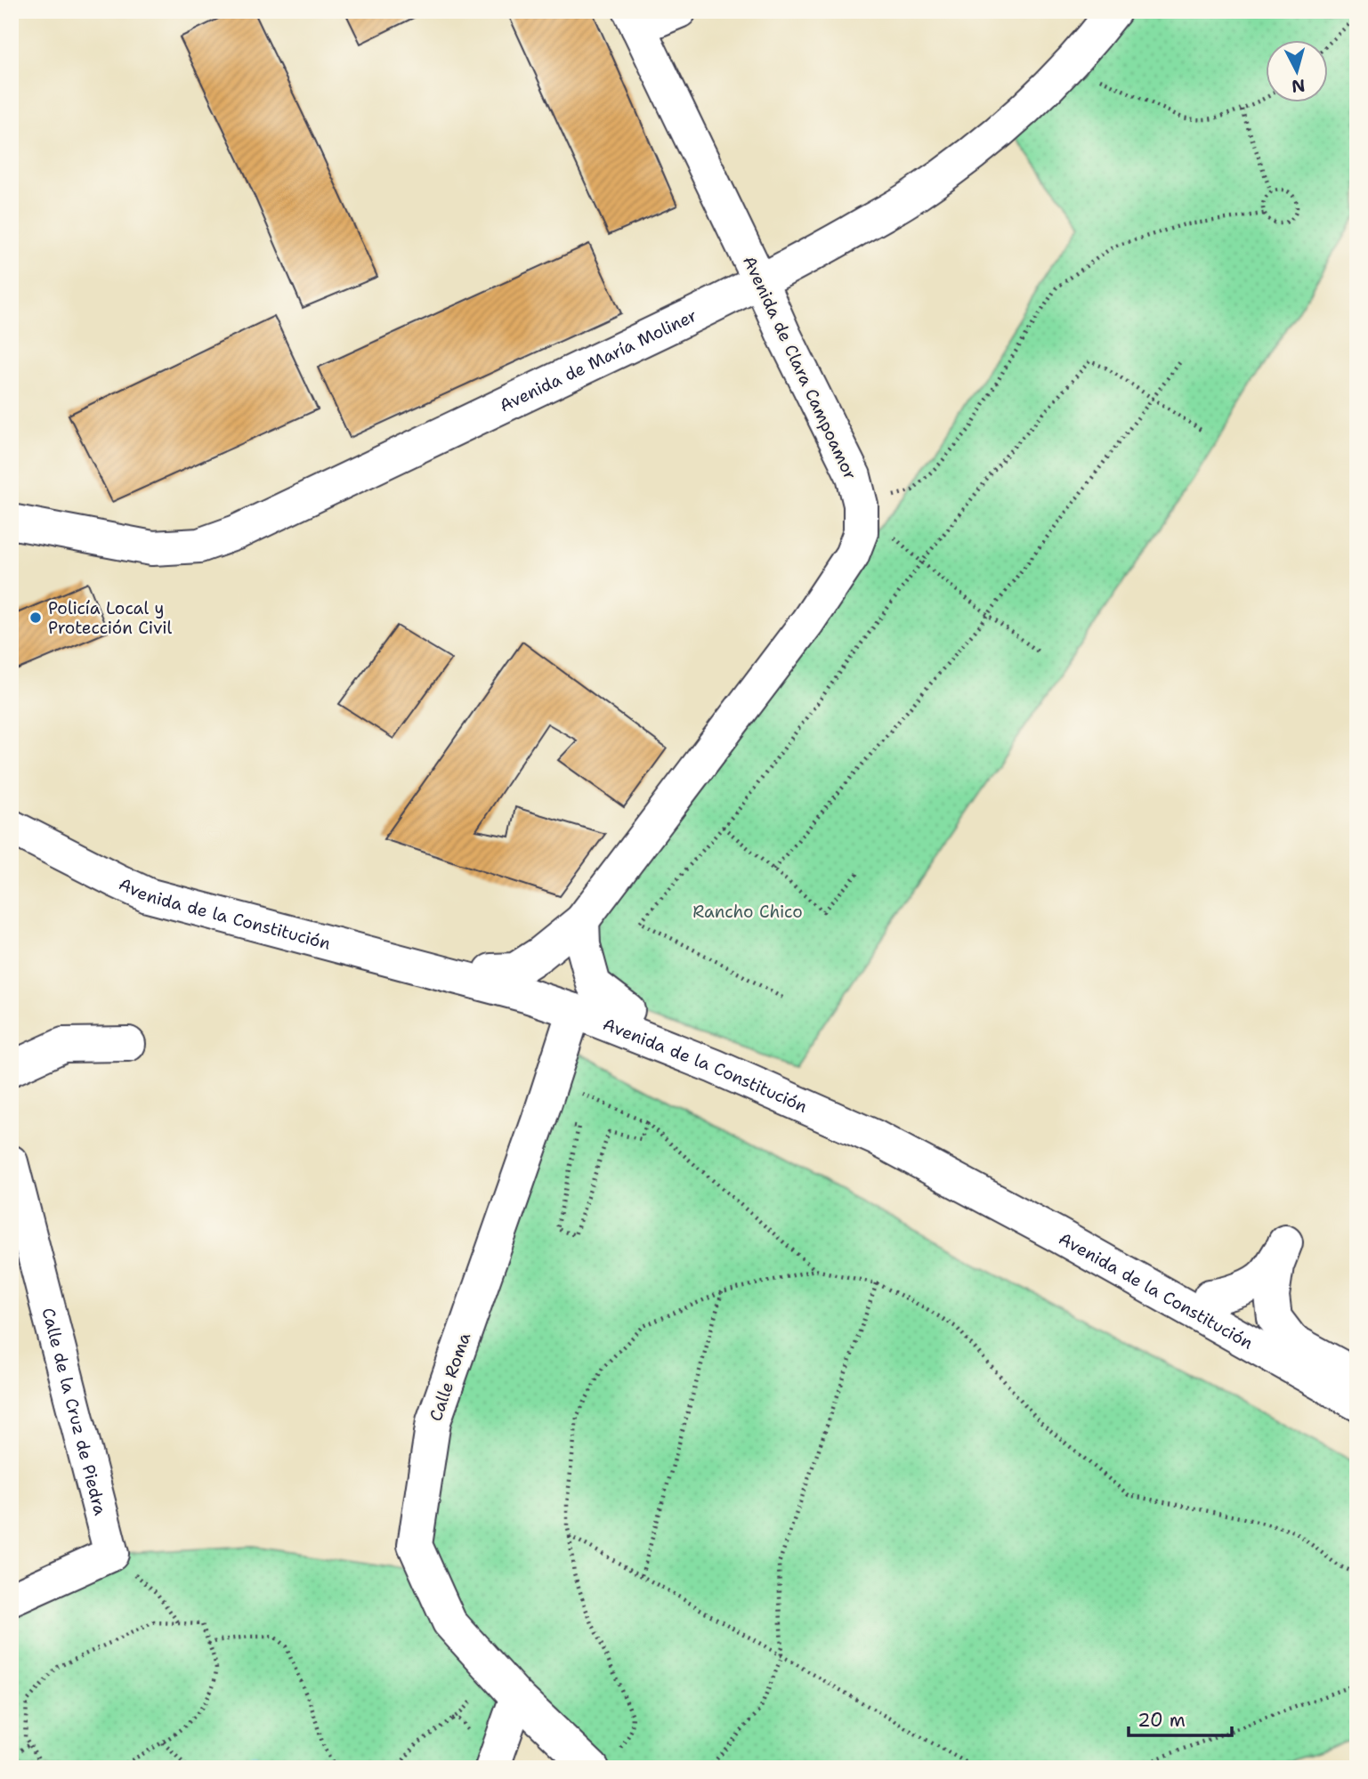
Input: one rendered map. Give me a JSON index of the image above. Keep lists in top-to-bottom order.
{
  "streets": {
    "street": [
      "Avenida de María Moliner",
      "Avenida de Clara Campoamor",
      "Avenida de la Constitución",
      "Calle Roma",
      "Calle de la Cruz de Piedra"
    ]
  },
  "crossings": [
    ["Avenida de María Moliner", "Avenida de Clara Campoamor"],
    ["Avenida de la Constitución", "Calle Roma"]
  ],
  "parks": ["Rancho Chico"],
  "places": ["Policía Local y Protección Civil"],
  "scale_bar": "20 m",
  "north": "bottom"
}
